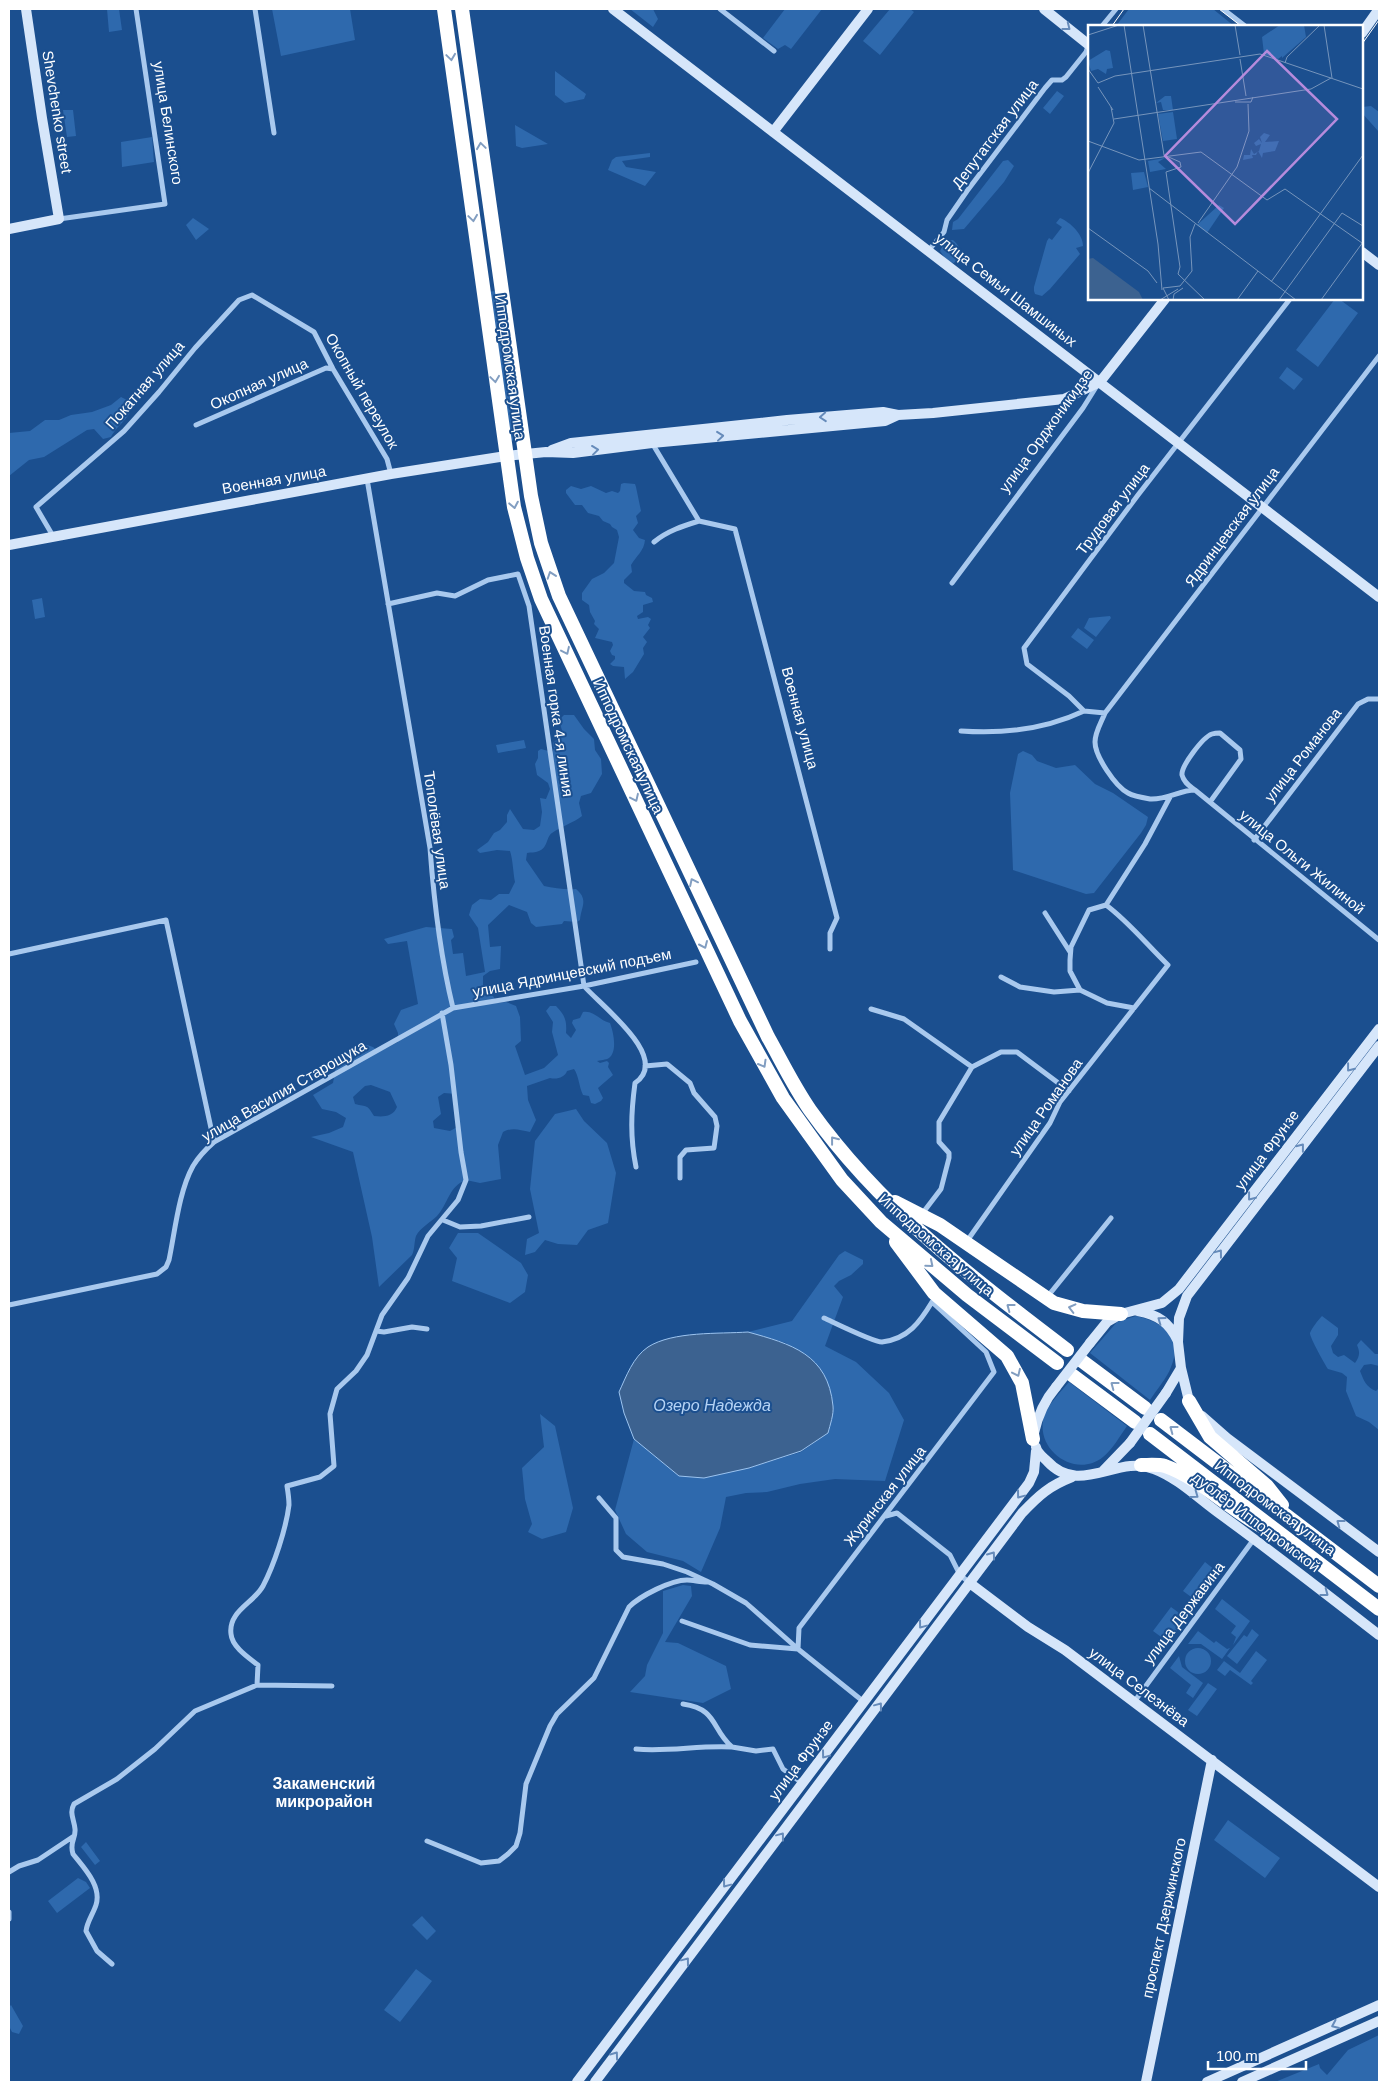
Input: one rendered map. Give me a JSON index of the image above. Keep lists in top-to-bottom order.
{
  "streets": {
    "highway": ["Ипподромская улица"],
    "main road": [
      "Shevchenko street",
      "улица Белинского",
      "улица Семьи Шамшиных",
      "улица Орджоникидзе",
      "Военная улица",
      "улица Фрунзе",
      "дублёр Ипподромской",
      "улица Селезнёва",
      "проспект Дзержинского"
    ],
    "street": [
      "Депутатская улица",
      "Окопная улица",
      "Покатная улица",
      "Окопный переулок",
      "Трудовая улица",
      "Ядринцевская улица",
      "Военная горка 4-я линия",
      "улица Романова",
      "Тополёвая улица",
      "улица Ольги Жилиной",
      "улица Ядринцевский подъем",
      "улица Василия Старощука",
      "Журинская улица",
      "улица Державина"
    ]
  },
  "crossings": [
    ["Shevchenko street", "улица Белинского"],
    ["Депутатская улица", "улица Семьи Шамшиных"],
    ["улица Семьи Шамшиных", "улица Орджоникидзе"],
    ["улица Семьи Шамшиных", "Военная улица"],
    ["улица Семьи Шамшиных", "Трудовая улица"],
    ["улица Семьи Шамшиных", "Ядринцевская улица"],
    ["Ипподромская улица", "Военная улица"],
    ["Окопная улица", "Окопный переулок"],
    ["Покатная улица", "Окопный переулок"],
    ["Покатная улица", "Военная улица"],
    ["Окопный переулок", "Военная улица"],
    ["улица Орджоникидзе", "Военная улица"],
    ["Военная улица", "Тополёвая улица"],
    ["Ядринцевская улица", "улица Ольги Жилиной"],
    ["Военная горка 4-я линия", "Тополёвая улица"],
    ["Военная горка 4-я линия", "улица Ядринцевский подъем"],
    ["улица Романова", "улица Ольги Жилиной"],
    ["Тополёвая улица", "улица Ядринцевский подъем"],
    ["улица Фрунзе", "улица Селезнёва"],
    ["Журинская улица", "улица Селезнёва"],
    ["дублёр Ипподромской", "улица Державина"],
    ["улица Державина", "улица Селезнёва"],
    ["улица Селезнёва", "проспект Дзержинского"]
  ],
  "districts": ["Закаменский микрорайон"],
  "water": ["Озеро Надежда"],
  "scale_bar": "100 m"
}
